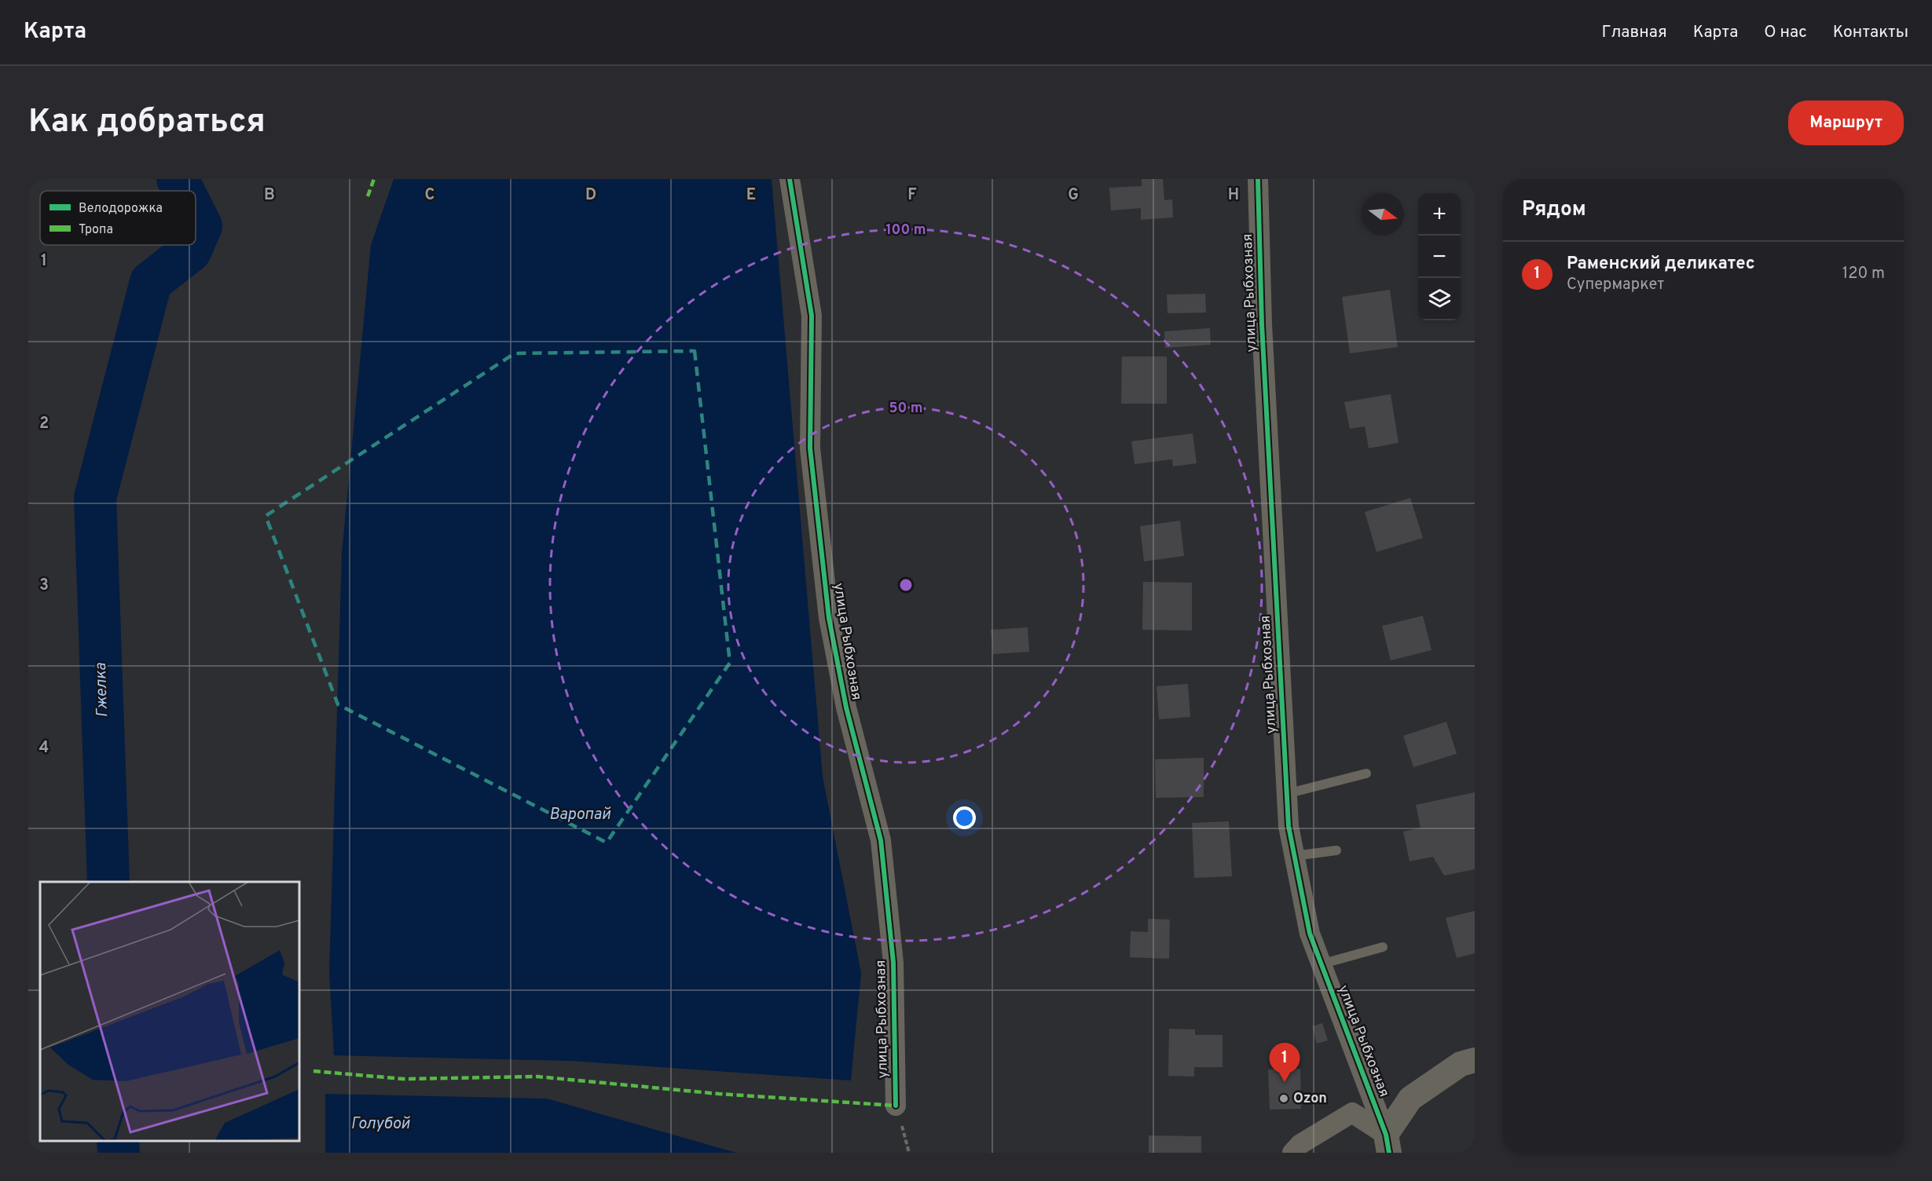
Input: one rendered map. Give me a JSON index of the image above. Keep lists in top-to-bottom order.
{
  "streets": {
    "street": ["улица Рыбхозная"]
  },
  "water": ["Гжелка", "Варопай", "Голубой"],
  "places": ["Ozon"],
  "legend": ["Велодорожка", "Тропа"],
  "north": "right",
  "page": {
    "header": "Карта",
    "nav": [
      "Главная",
      "Карта",
      "О нас",
      "Контакты"
    ],
    "buttons": "Маршрут",
    "title": "Как добраться",
    "heading": "Рядом",
    "map_buttons": ["+", "−"],
    "list": [
      {
        "mark": "1",
        "name": "Раменский деликатес",
        "note": "Супермаркет",
        "value": "120 m"
      }
    ],
    "pins": "1"
  },
  "grid": {
    "columns": [
      "B",
      "C",
      "D",
      "E",
      "F",
      "G",
      "H"
    ],
    "rows": [
      "1",
      "2",
      "3",
      "4"
    ]
  },
  "rings": ["100 m", "50 m"]
}
